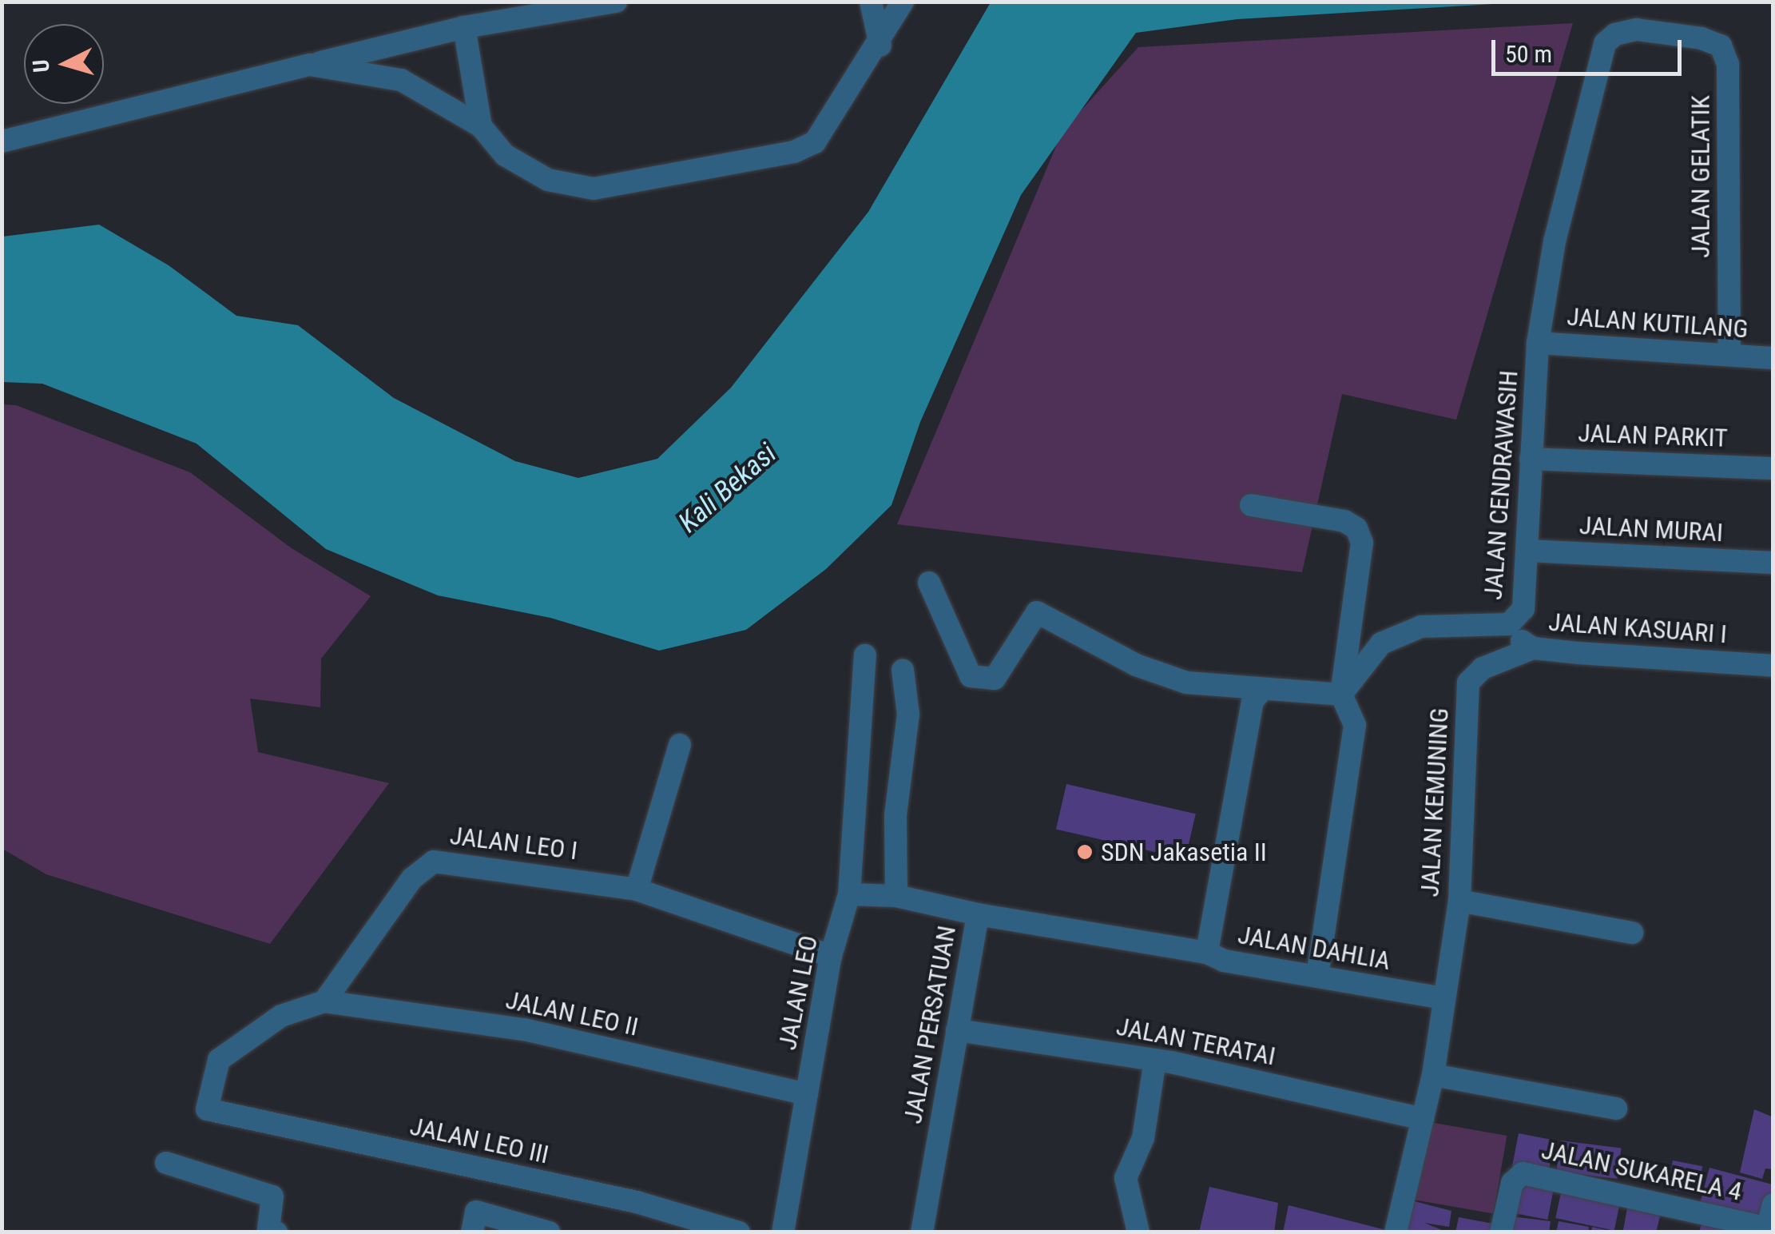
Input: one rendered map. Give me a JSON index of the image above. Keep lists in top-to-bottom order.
{
  "streets": {
    "street": [
      "JALAN GELATIK",
      "JALAN KUTILANG",
      "JALAN PARKIT",
      "JALAN CENDRAWASIH",
      "JALAN MURAI",
      "JALAN KASUARI I",
      "JALAN KEMUNING",
      "JALAN LEO I",
      "JALAN DAHLIA",
      "JALAN LEO",
      "JALAN LEO II",
      "JALAN PERSATUAN",
      "JALAN TERATAI",
      "JALAN LEO III",
      "JALAN SUKARELA 4"
    ]
  },
  "crossings": [
    ["JALAN GELATIK", "JALAN KUTILANG"],
    ["JALAN GELATIK", "JALAN CENDRAWASIH"],
    ["JALAN KUTILANG", "JALAN CENDRAWASIH"],
    ["JALAN PARKIT", "JALAN CENDRAWASIH"],
    ["JALAN CENDRAWASIH", "JALAN MURAI"],
    ["JALAN CENDRAWASIH", "JALAN KASUARI I"],
    ["JALAN KASUARI I", "JALAN KEMUNING"],
    ["JALAN KEMUNING", "JALAN DAHLIA"],
    ["JALAN KEMUNING", "JALAN TERATAI"],
    ["JALAN LEO I", "JALAN LEO"],
    ["JALAN LEO I", "JALAN LEO II"],
    ["JALAN LEO I", "JALAN LEO III"],
    ["JALAN DAHLIA", "JALAN PERSATUAN"],
    ["JALAN LEO", "JALAN LEO II"],
    ["JALAN LEO II", "JALAN LEO III"],
    ["JALAN PERSATUAN", "JALAN TERATAI"]
  ],
  "water": ["Kali Bekasi"],
  "places": ["SDN Jakasetia II"],
  "scale_bar": "50 m",
  "north": "left"
}
